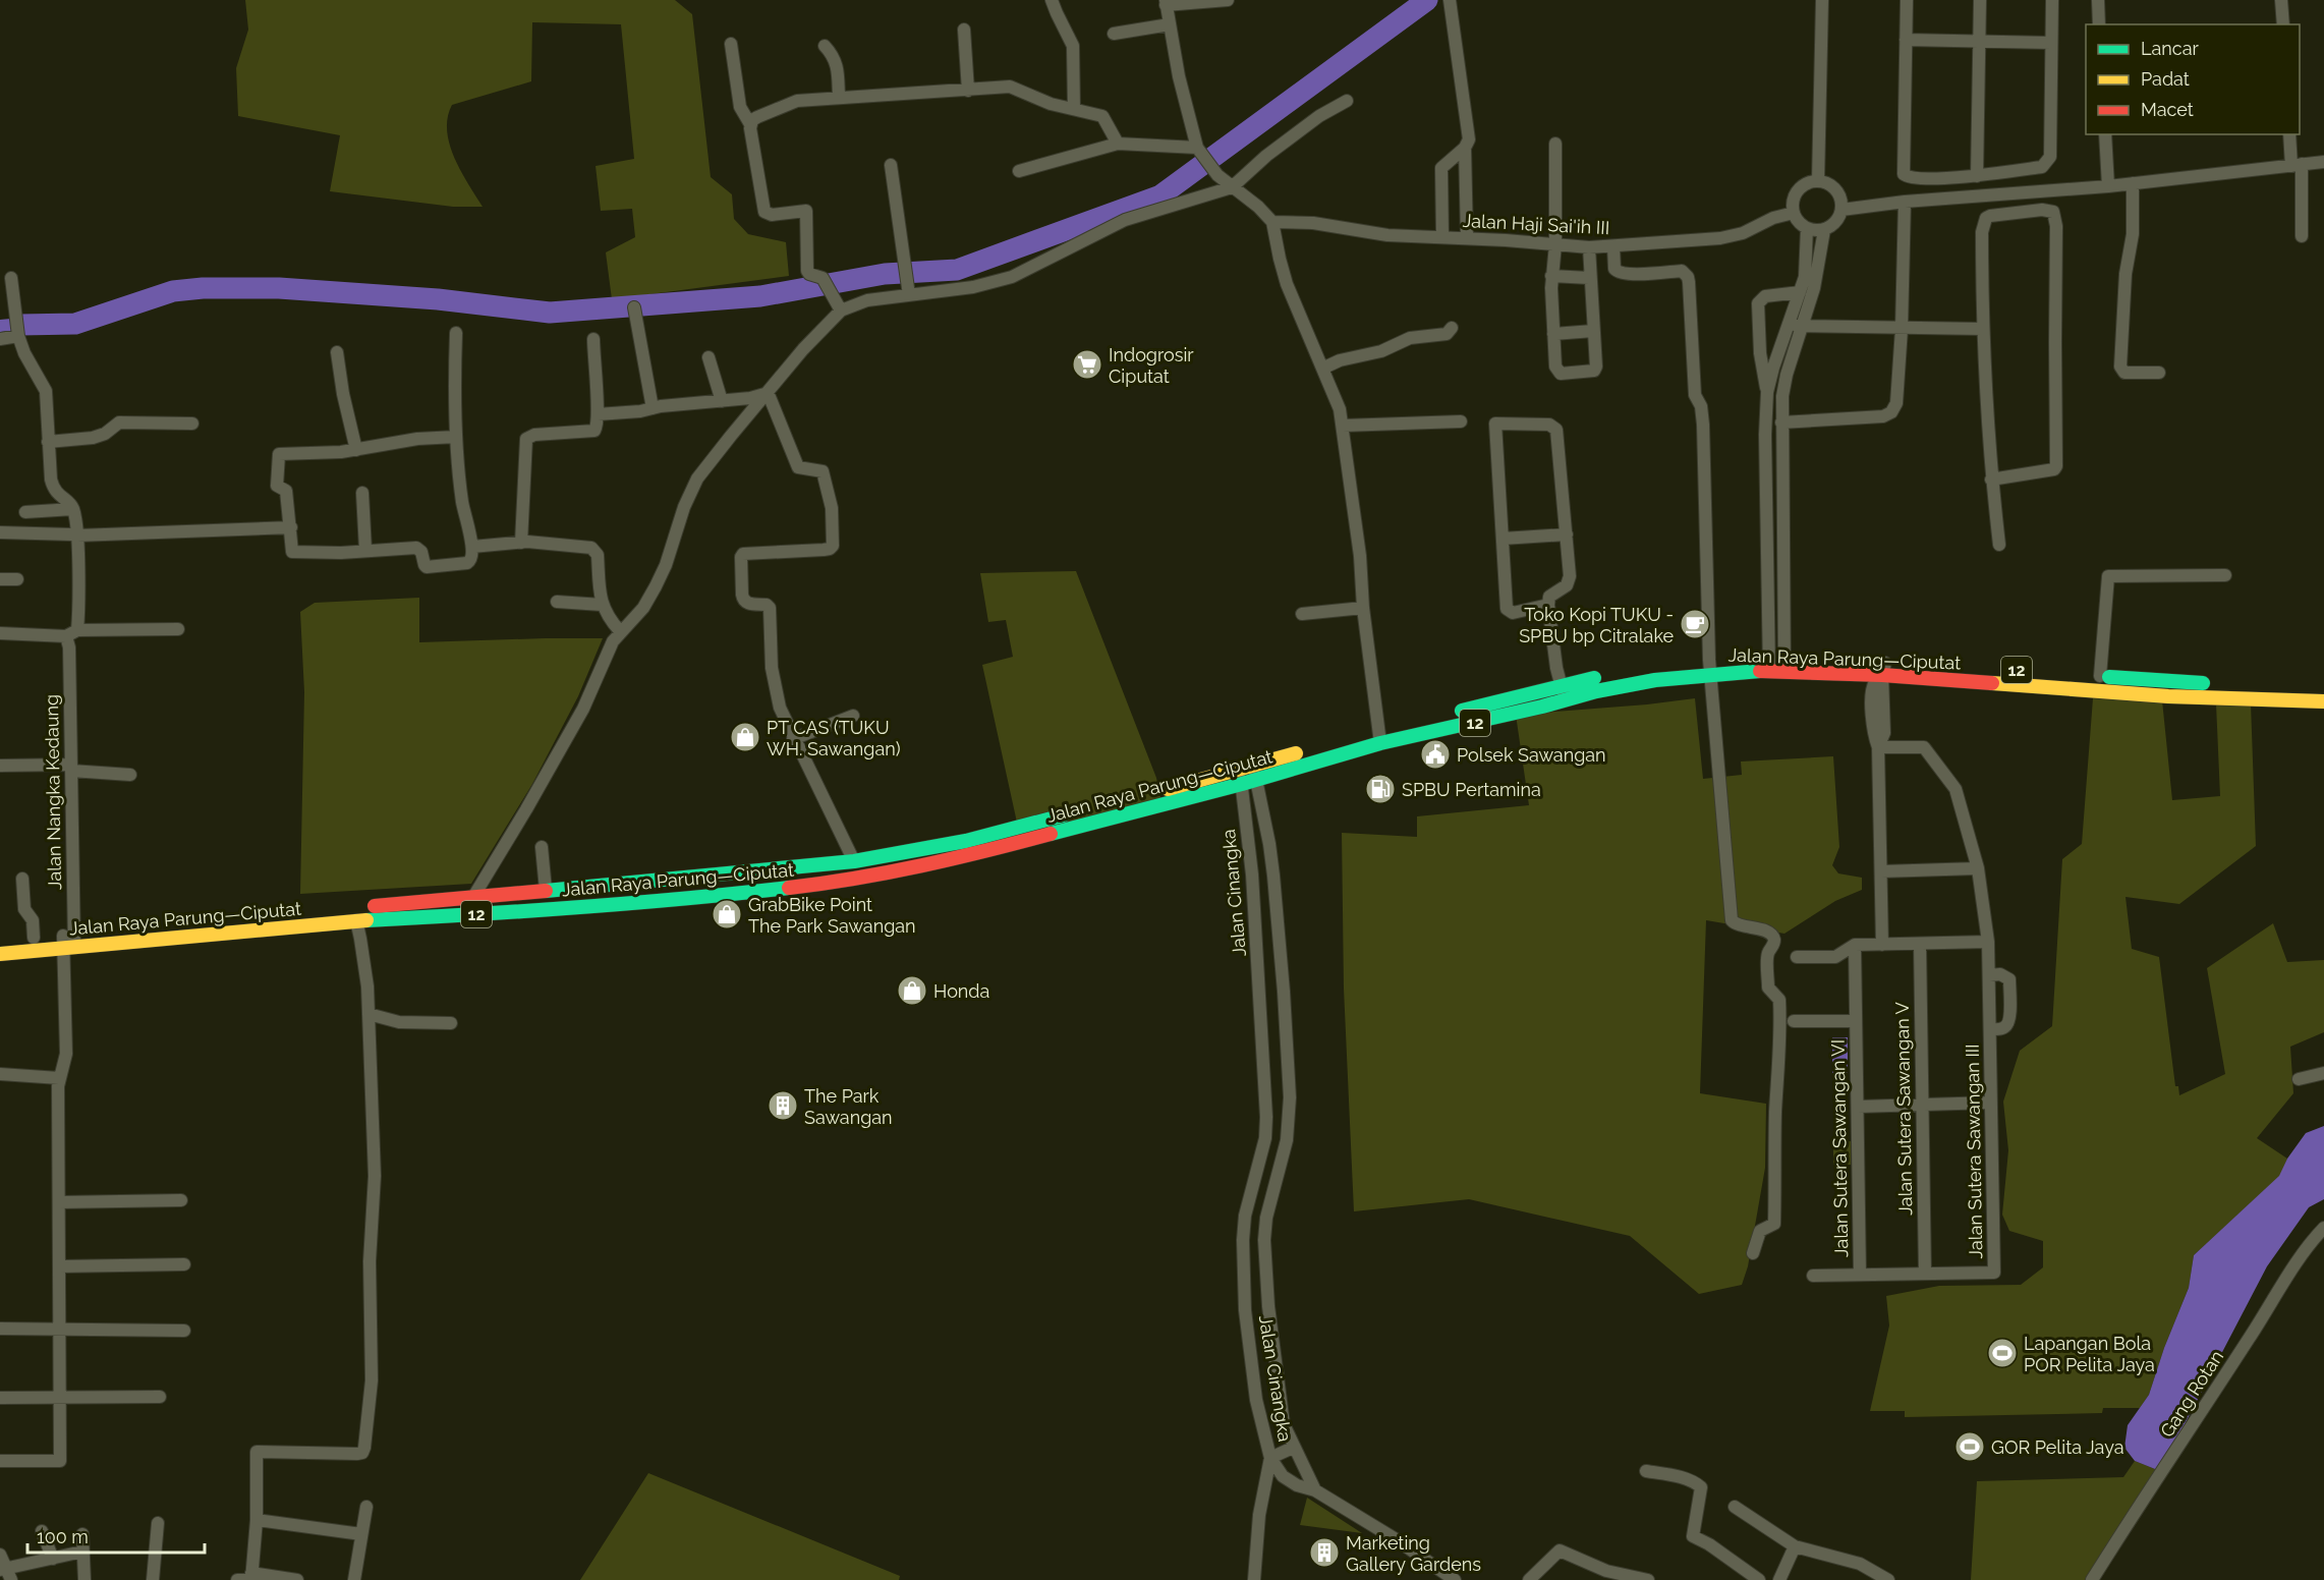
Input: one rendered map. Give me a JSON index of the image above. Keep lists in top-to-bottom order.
{
  "streets": {
    "highway": ["Jalan Raya Parung—Ciputat", "12"],
    "street": [
      "Jalan Haji Sai'ih III",
      "Jalan Nangka Kedaung",
      "Jalan Cinangka",
      "Jalan Sutera Sawangan V",
      "Jalan Sutera Sawangan VI",
      "Jalan Sutera Sawangan III",
      "Gang Rotan"
    ]
  },
  "crossings": [
    ["Jalan Raya Parung—Ciputat", "Jalan Nangka Kedaung"],
    ["Jalan Raya Parung—Ciputat", "Jalan Cinangka"],
    ["Jalan Sutera Sawangan V", "Jalan Sutera Sawangan VI"],
    ["Jalan Sutera Sawangan VI", "Jalan Sutera Sawangan III"]
  ],
  "places": {
    "supermarket": ["Indogrosir Ciputat"],
    "cafe": ["Toko Kopi TUKU - SPBU bp Citralake"],
    "shop": ["PT CAS (TUKU WH. Sawangan)", "GrabBike Point The Park Sawangan", "Honda"],
    "public building": ["Polsek Sawangan"],
    "fuel station": ["SPBU Pertamina"],
    "building": ["The Park Sawangan", "Marketing Gallery Gardens"],
    "sports": ["Lapangan Bola POR Pelita Jaya", "GOR Pelita Jaya"]
  },
  "legend": ["Lancar", "Padat", "Macet"],
  "scale_bar": "100 m"
}
